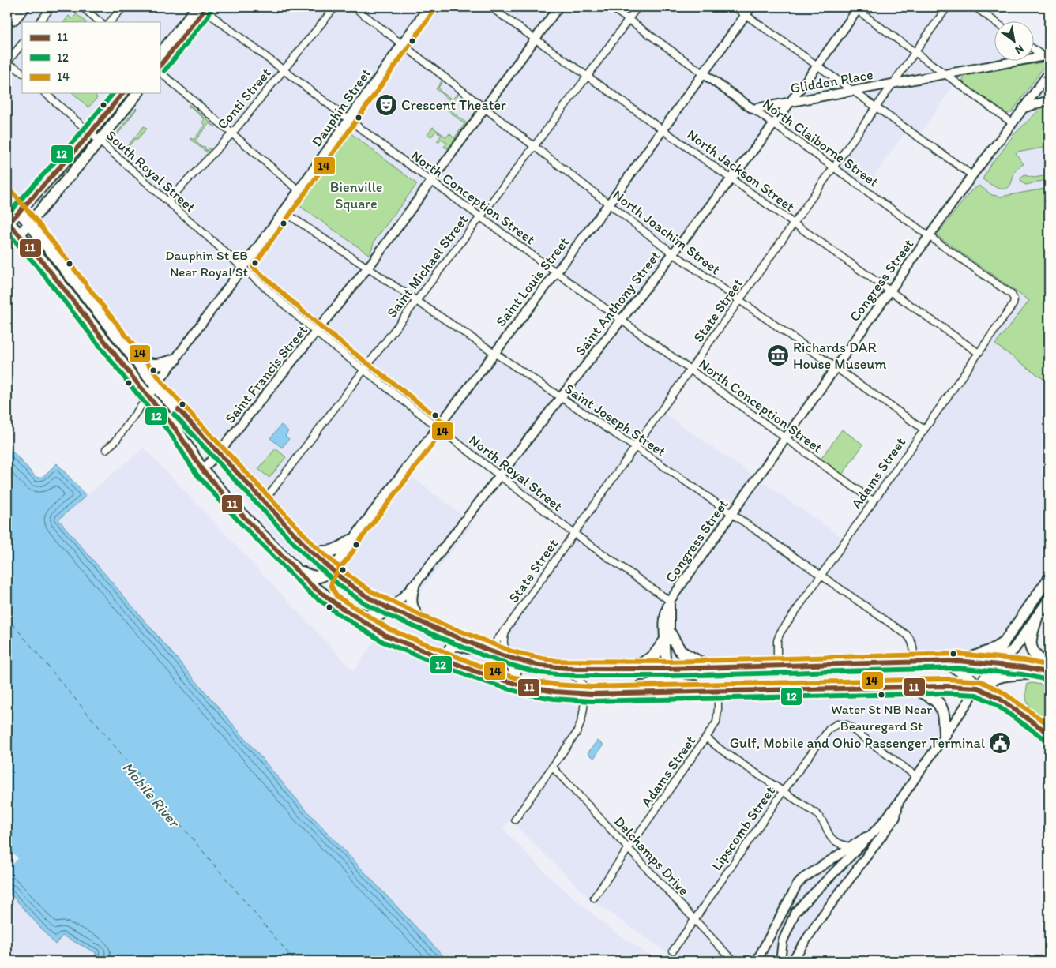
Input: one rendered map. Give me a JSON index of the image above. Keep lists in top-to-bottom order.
{
  "streets": {
    "street": [
      "Glidden Place",
      "Conti Street",
      "Dauphin Street",
      "North Claiborne Street",
      "North Jackson Street",
      "South Royal Street",
      "North Conception Street",
      "North Joachim Street",
      "Saint Michael Street",
      "Congress Street",
      "Saint Louis Street",
      "Saint Anthony Street",
      "State Street",
      "Saint Francis Street",
      "Saint Joseph Street",
      "North Royal Street",
      "Adams Street",
      "Lipscomb Street",
      "Delchamps Drive"
    ]
  },
  "crossings": [
    ["Glidden Place", "North Claiborne Street"],
    ["Glidden Place", "Saint Anthony Street"],
    ["Glidden Place", "State Street"],
    ["Conti Street", "South Royal Street"],
    ["Conti Street", "North Conception Street"],
    ["Dauphin Street", "South Royal Street"],
    ["Dauphin Street", "North Conception Street"],
    ["Dauphin Street", "North Joachim Street"],
    ["Dauphin Street", "Saint Joseph Street"],
    ["Dauphin Street", "North Royal Street"],
    ["North Claiborne Street", "Saint Michael Street"],
    ["North Claiborne Street", "Congress Street"],
    ["North Claiborne Street", "Saint Louis Street"],
    ["North Claiborne Street", "Saint Anthony Street"],
    ["North Claiborne Street", "State Street"],
    ["North Claiborne Street", "Adams Street"],
    ["North Jackson Street", "Saint Michael Street"],
    ["North Jackson Street", "Congress Street"],
    ["North Jackson Street", "Saint Louis Street"],
    ["North Jackson Street", "Saint Anthony Street"],
    ["North Jackson Street", "State Street"],
    ["North Jackson Street", "Saint Francis Street"],
    ["North Jackson Street", "Adams Street"],
    ["South Royal Street", "North Royal Street"],
    ["North Conception Street", "Saint Michael Street"],
    ["North Conception Street", "Congress Street"],
    ["North Conception Street", "Saint Louis Street"],
    ["North Conception Street", "Saint Anthony Street"],
    ["North Conception Street", "State Street"],
    ["North Conception Street", "Saint Francis Street"],
    ["North Conception Street", "Adams Street"],
    ["North Joachim Street", "Saint Michael Street"],
    ["North Joachim Street", "Congress Street"],
    ["North Joachim Street", "Saint Louis Street"],
    ["North Joachim Street", "Saint Anthony Street"],
    ["North Joachim Street", "State Street"],
    ["North Joachim Street", "Saint Francis Street"],
    ["North Joachim Street", "Adams Street"],
    ["Saint Michael Street", "Saint Joseph Street"],
    ["Saint Michael Street", "North Royal Street"],
    ["Congress Street", "Saint Joseph Street"],
    ["Congress Street", "North Royal Street"],
    ["Saint Louis Street", "Saint Joseph Street"],
    ["Saint Louis Street", "North Royal Street"],
    ["Saint Anthony Street", "Saint Joseph Street"],
    ["Saint Anthony Street", "North Royal Street"],
    ["State Street", "Saint Joseph Street"],
    ["State Street", "North Royal Street"],
    ["Saint Francis Street", "Saint Joseph Street"],
    ["Saint Francis Street", "North Royal Street"],
    ["Saint Joseph Street", "Adams Street"],
    ["Adams Street", "Delchamps Drive"],
    ["Lipscomb Street", "Delchamps Drive"]
  ],
  "water": ["Mobile River"],
  "parks": ["Bienville Square"],
  "places": {
    "theatre": ["Crescent Theater"],
    "other": ["Dauphin St EB Near Royal St", "Water St NB Near Beauregard St"],
    "museum": ["Richards DAR House Museum"],
    "public building": ["Gulf, Mobile and Ohio Passenger Terminal"]
  },
  "lines": ["transit line 11", "transit line 12", "transit line 14"],
  "legend": ["11", "12", "14"],
  "north": "bottom right"
}
